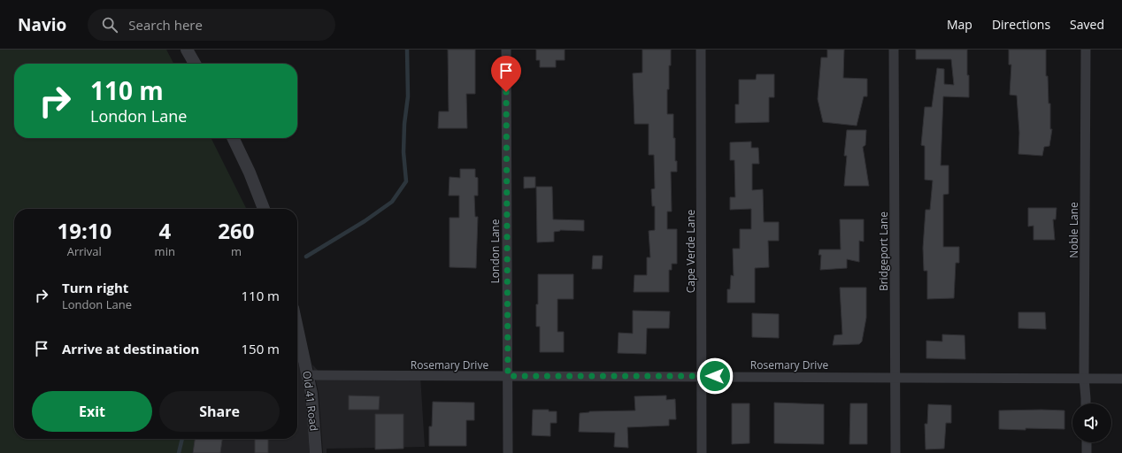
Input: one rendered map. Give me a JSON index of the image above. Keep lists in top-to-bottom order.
{
  "streets": {
    "street": [
      "Noble Lane",
      "London Lane",
      "Cape Verde Lane",
      "Bridgeport Lane",
      "Rosemary Drive",
      "Old 41 Road"
    ]
  },
  "crossings": [
    ["Noble Lane", "Rosemary Drive"],
    ["London Lane", "Rosemary Drive"],
    ["Cape Verde Lane", "Rosemary Drive"],
    ["Bridgeport Lane", "Rosemary Drive"],
    ["Rosemary Drive", "Old 41 Road"]
  ],
  "page": {
    "header": "Navio",
    "search": "Search here",
    "nav": ["Map", "Directions", "Saved"],
    "turn": ["110 m", "London Lane"],
    "eta": [
      "19:10",
      "Arrival",
      "4",
      "min",
      "260",
      "m"
    ],
    "list": [
      {
        "name": "Turn right",
        "note": "London Lane",
        "value": "110 m"
      },
      {
        "name": "Arrive at destination",
        "value": "150 m"
      }
    ],
    "buttons": ["Exit", "Share"]
  }
}
